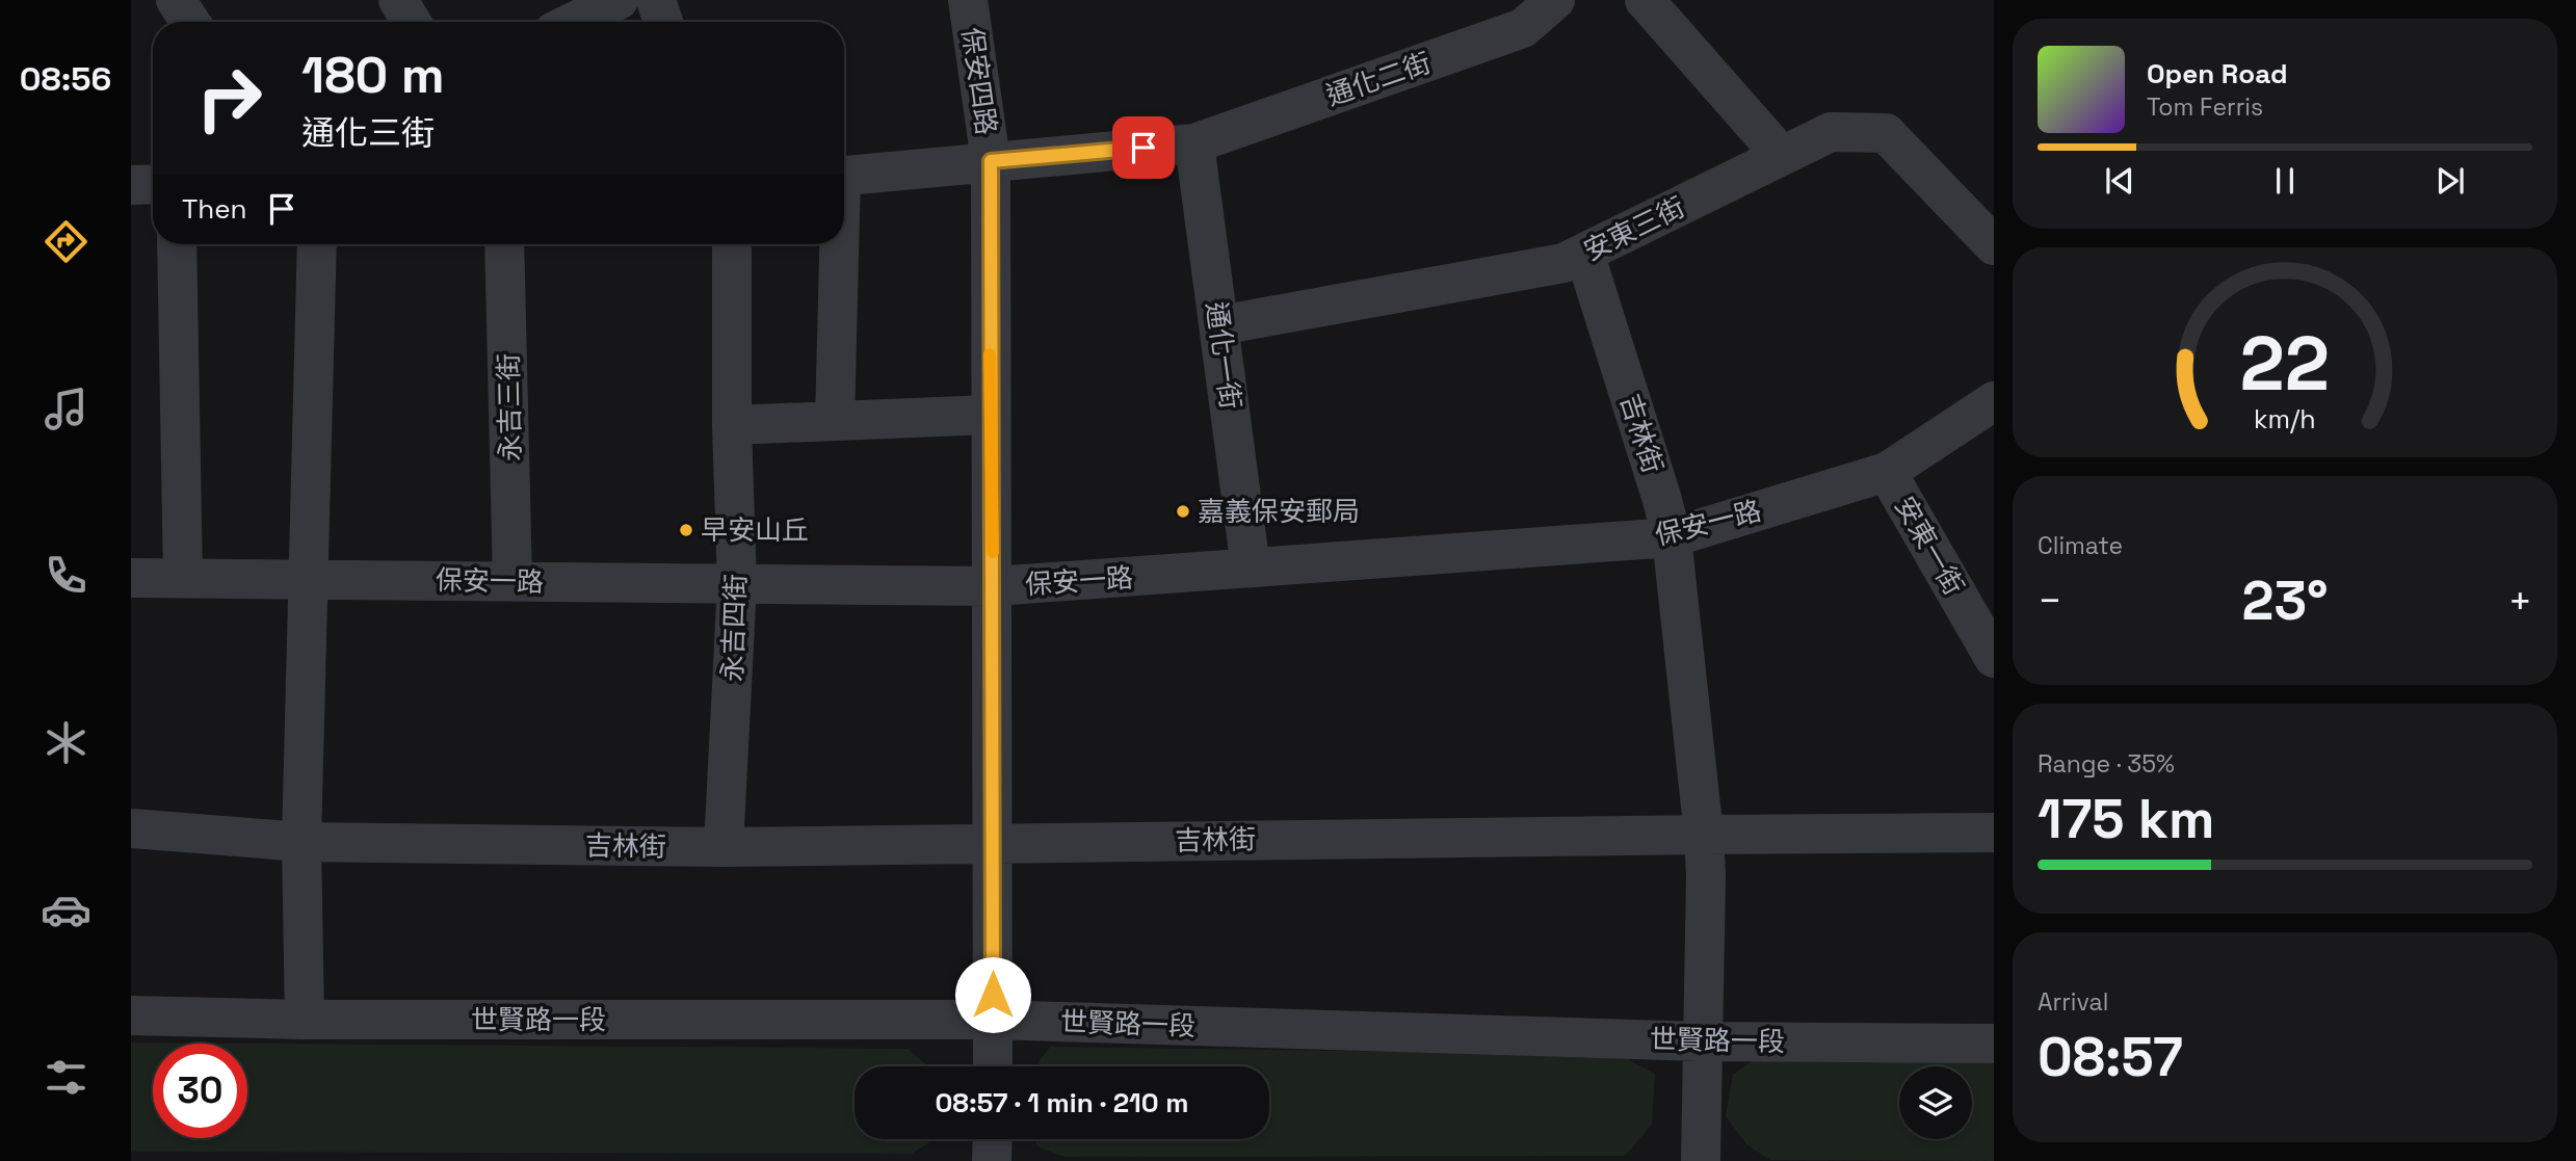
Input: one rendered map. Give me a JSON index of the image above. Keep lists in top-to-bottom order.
{
  "streets": {
    "street": [
      "通化二街",
      "保安四路",
      "安東三街",
      "通化一街",
      "永吉三街",
      "吉林街",
      "保安一路",
      "安東一街",
      "永吉四街",
      "世賢路一段"
    ]
  },
  "crossings": [
    ["通化二街", "保安四路"],
    ["通化二街", "通化一街"],
    ["保安四路", "吉林街"],
    ["保安四路", "保安一路"],
    ["保安四路", "世賢路一段"],
    ["安東三街", "通化一街"],
    ["安東三街", "吉林街"],
    ["通化一街", "保安一路"],
    ["永吉三街", "保安一路"],
    ["吉林街", "保安一路"],
    ["吉林街", "永吉四街"],
    ["保安一路", "安東一街"],
    ["保安一路", "永吉四街"]
  ],
  "places": ["嘉義保安郵局", "早安山丘"],
  "page": {
    "tabs": "08:56",
    "turn": ["180 m", "通化三街"],
    "song": ["Open Road", "Tom Ferris"],
    "then": "Then",
    "tile": [
      "Climate",
      ["Range · 35%", "175 km"],
      ["Arrival", "08:57"]
    ],
    "heat": ["−", "23°", "+"],
    "limit": "30",
    "trip": "08:57 · 1 min · 210 m",
    "gauge": ["22", "km/h"]
  }
}
